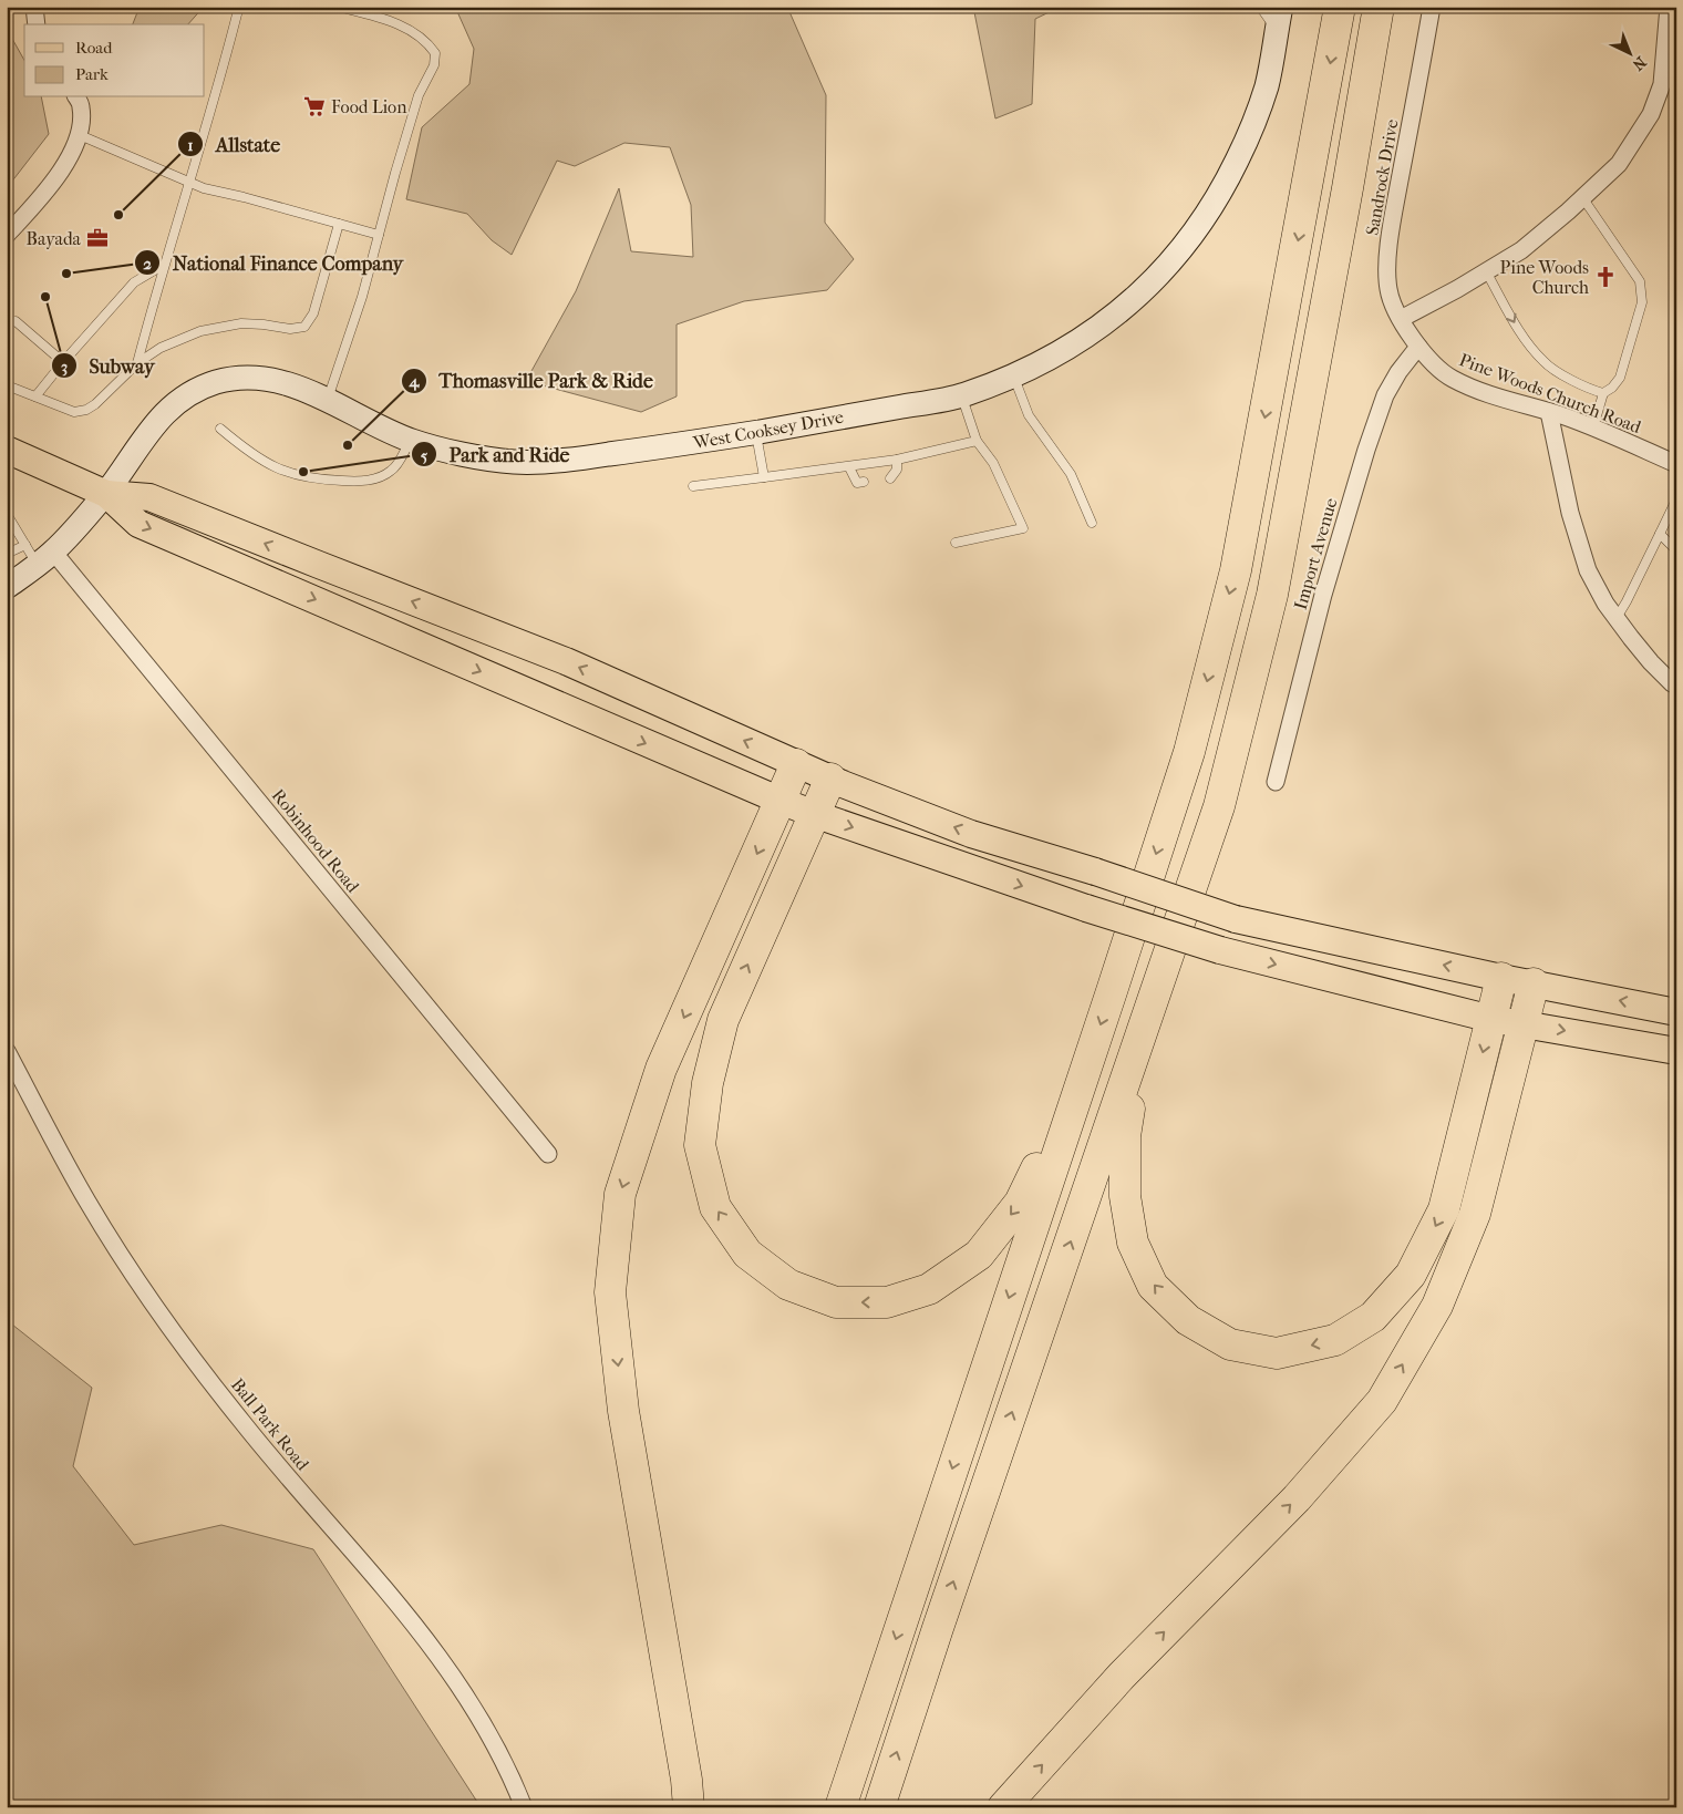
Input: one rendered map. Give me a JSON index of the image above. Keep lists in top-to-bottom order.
{
  "streets": {
    "street": [
      "Sandrock Drive",
      "Pine Woods Church Road",
      "West Cooksey Drive",
      "Import Avenue",
      "Robinhood Road",
      "Ball Park Road"
    ]
  },
  "crossings": [
    ["Sandrock Drive", "Pine Woods Church Road"],
    ["Sandrock Drive", "Import Avenue"],
    ["Pine Woods Church Road", "Import Avenue"],
    ["West Cooksey Drive", "Robinhood Road"]
  ],
  "places": {
    "supermarket": ["Food Lion"],
    "other": [
      "Allstate",
      "National Finance Company",
      "Subway",
      "Thomasville Park & Ride",
      "Park and Ride"
    ],
    "office": ["Bayada"],
    "church": ["Pine Woods Church"]
  },
  "legend": ["Road", "Park"],
  "north": "bottom right"
}
